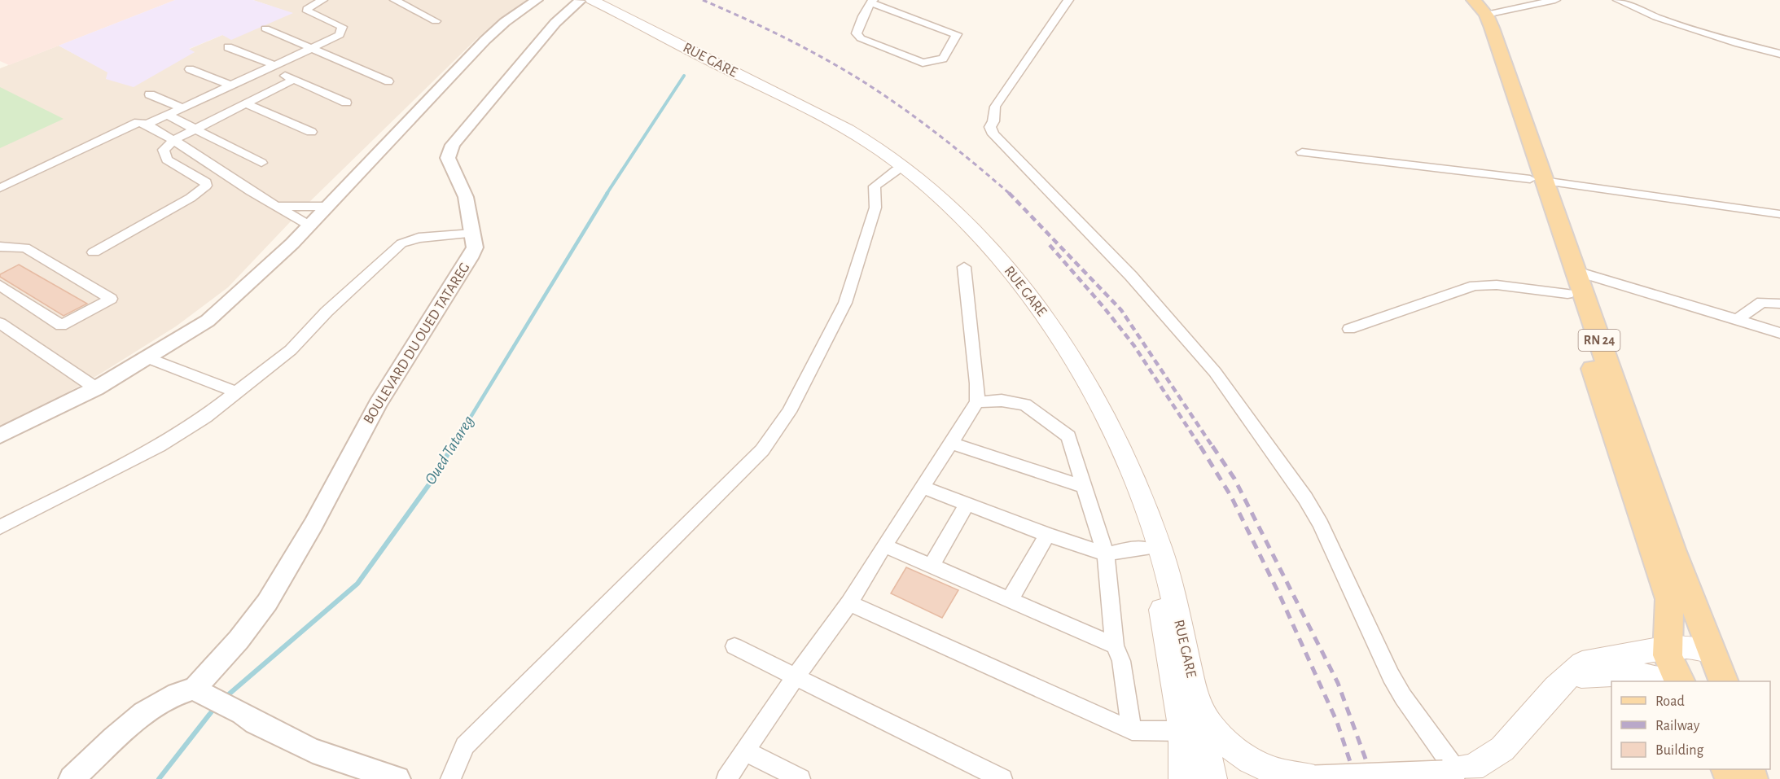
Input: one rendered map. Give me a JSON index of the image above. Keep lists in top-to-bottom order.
{
  "streets": {
    "main road": ["RUE GARE", "RN 24"],
    "street": ["BOULEVARD DU OUED TATAREG"]
  },
  "crossings": [
    ["RUE GARE", "BOULEVARD DU OUED TATAREG"]
  ],
  "water": ["Oued Tatareg"],
  "legend": ["Road", "Railway", "Building"]
}
